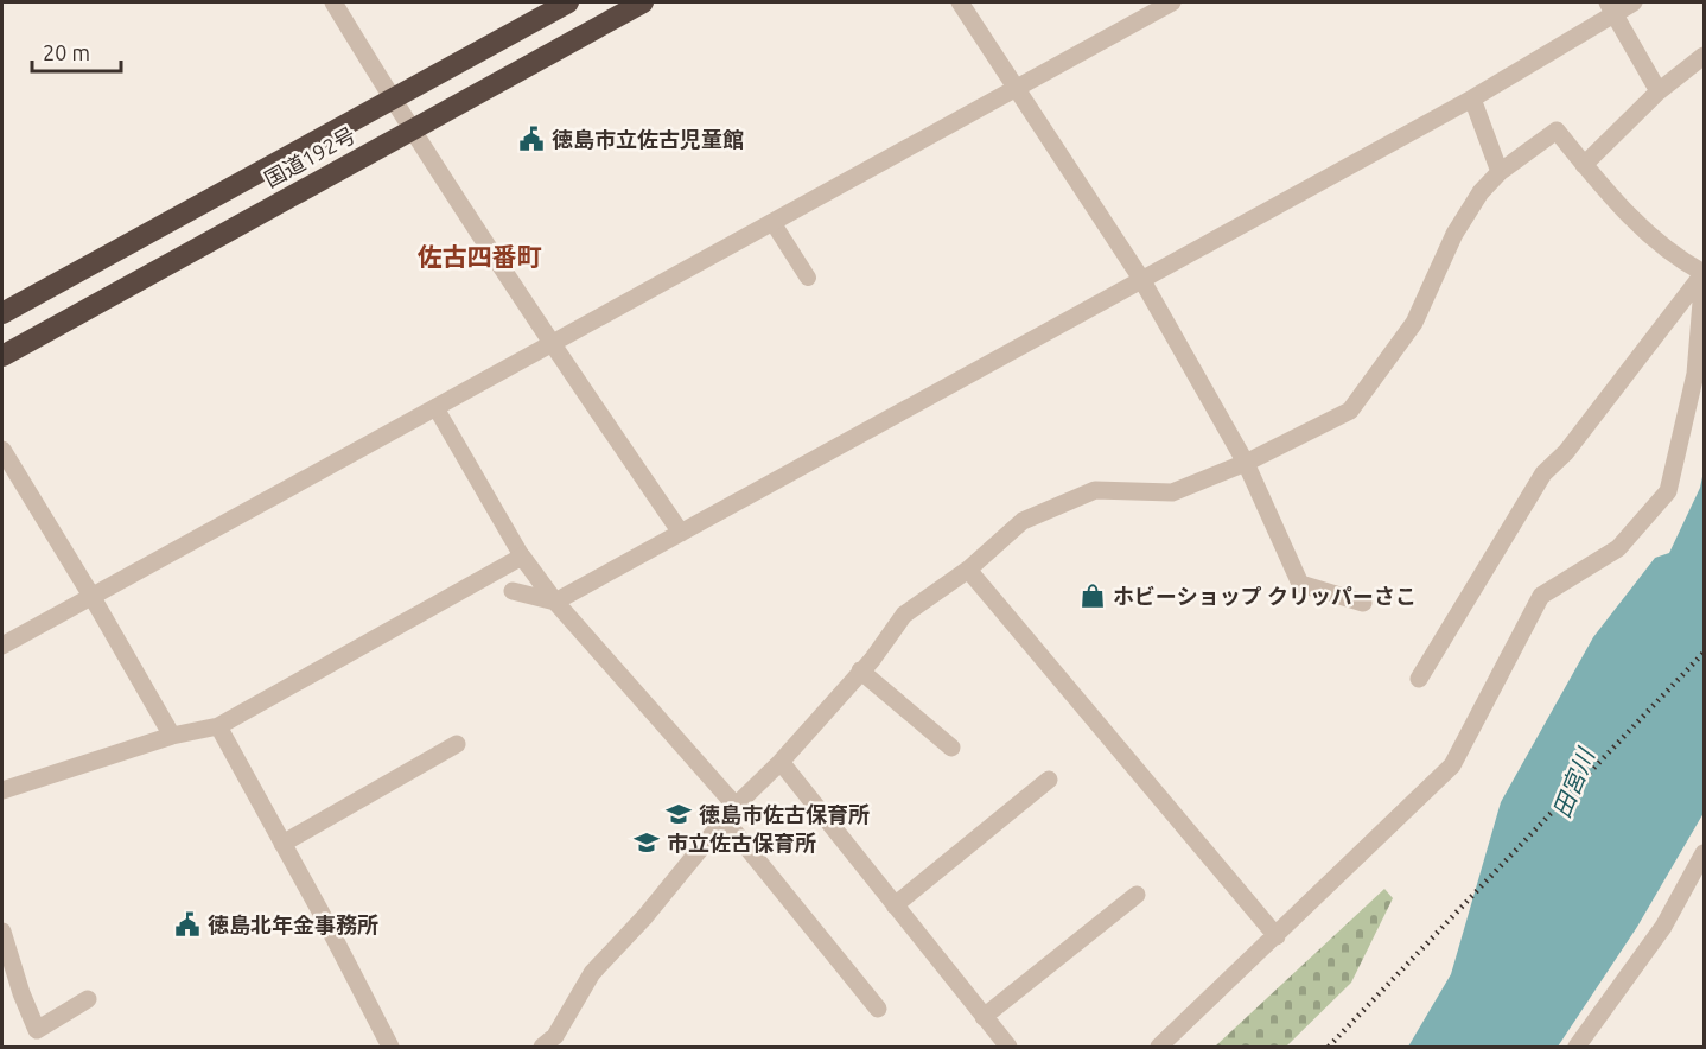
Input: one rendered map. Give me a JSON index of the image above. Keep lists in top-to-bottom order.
{
  "streets": {
    "highway": ["国道192号"]
  },
  "districts": ["佐古四番町"],
  "water": ["田宮川"],
  "places": {
    "public building": ["徳島市立佐古児童館", "徳島北年金事務所"],
    "shop": ["ホビーショップ クリッパーさこ"],
    "school or university": ["徳島市佐古保育所", "市立佐古保育所"]
  },
  "scale_bar": "20 m"
}
